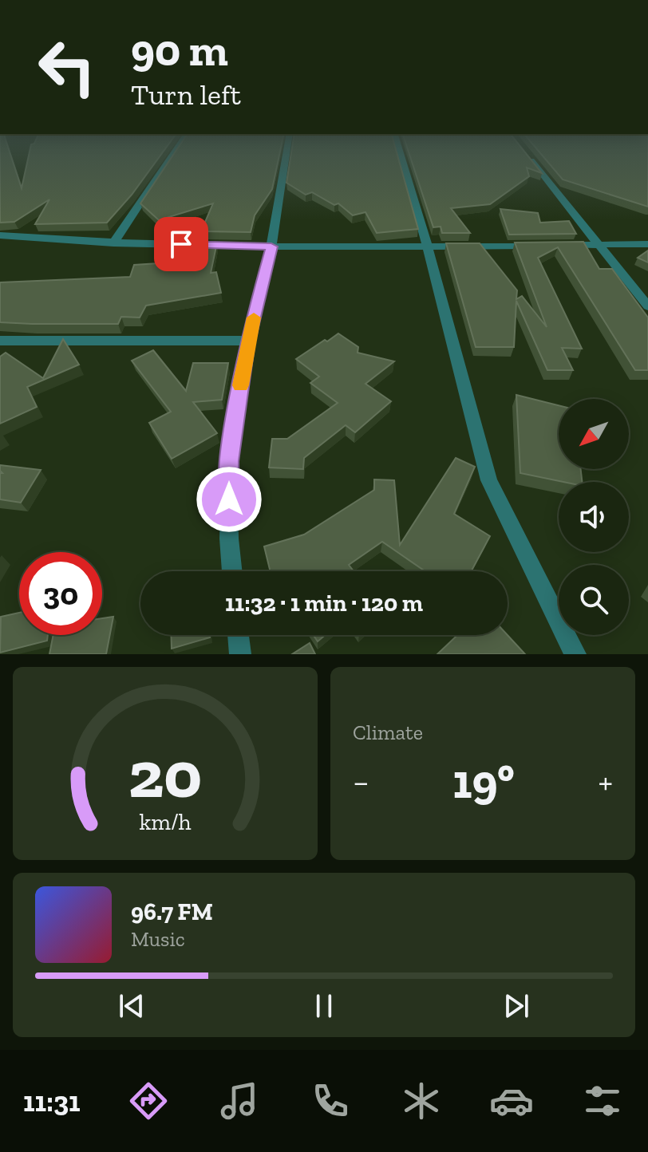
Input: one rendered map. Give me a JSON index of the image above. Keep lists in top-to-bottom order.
{
  "north": "bottom left",
  "page": {
    "turn": ["90 m", "Turn left"],
    "limit": "30",
    "trip": "11:32 · 1 min · 120 m",
    "tile": "Climate",
    "heat": ["−", "19°", "+"],
    "song": ["96.7 FM", "Music"],
    "tabs": "11:31",
    "gauge": ["20", "km/h"]
  }
}
